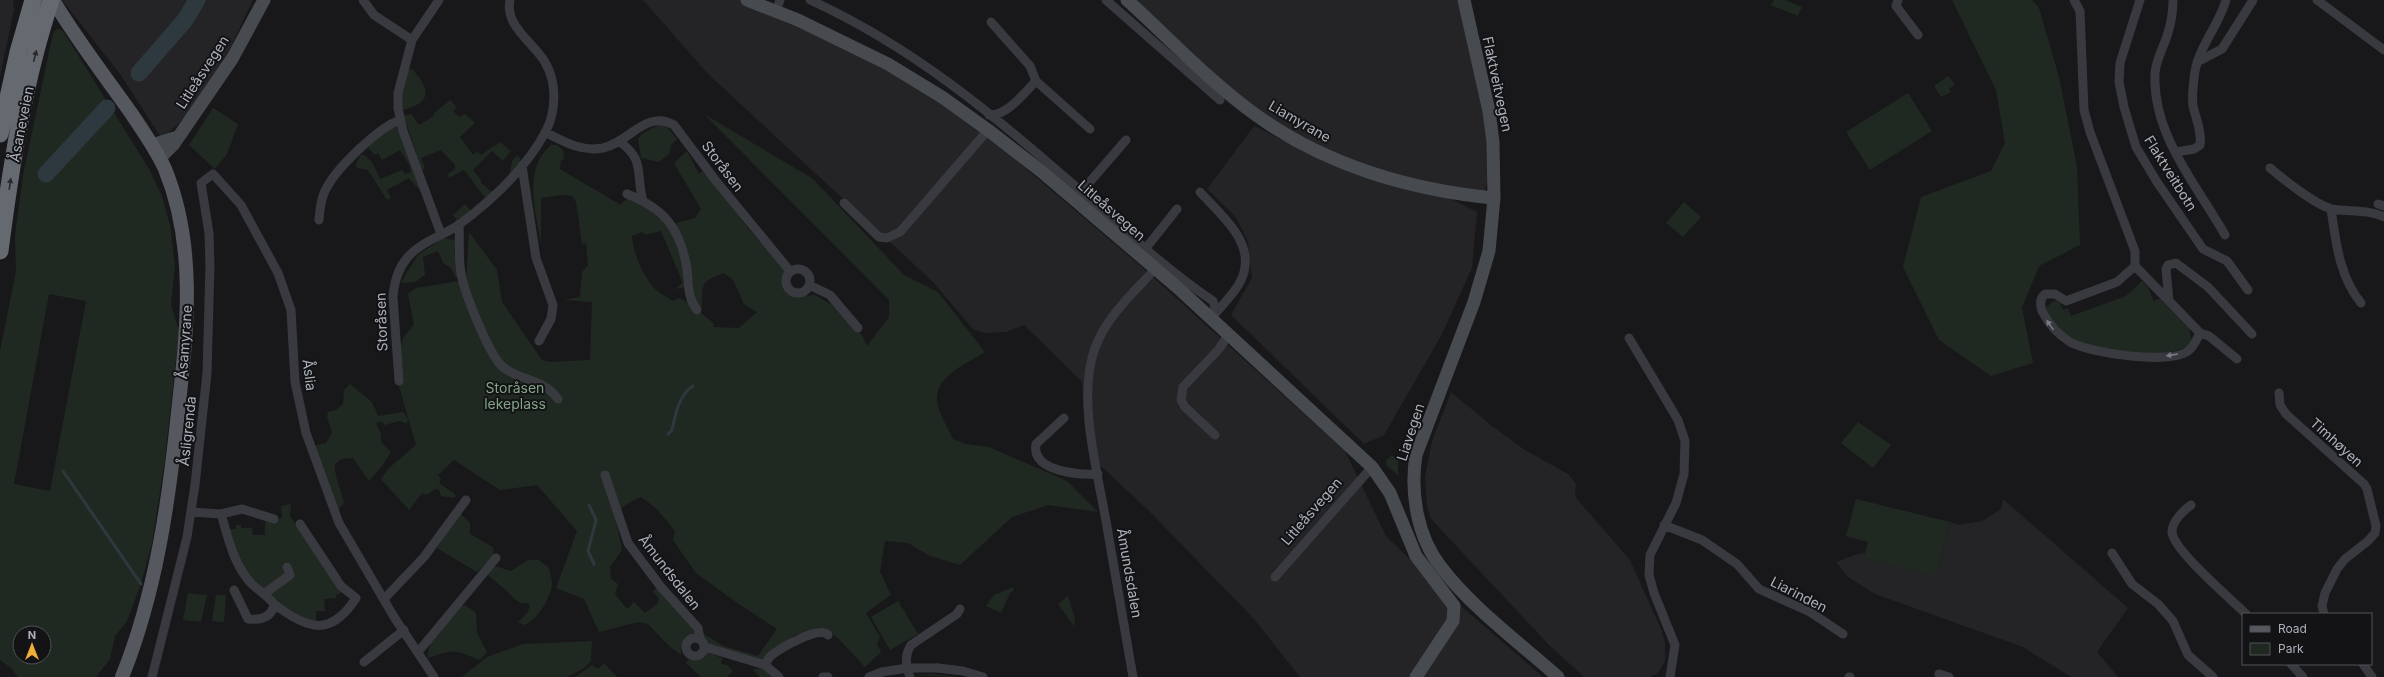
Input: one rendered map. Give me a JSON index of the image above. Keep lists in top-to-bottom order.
{
  "streets": {
    "highway": ["Åsaneveien"],
    "main road": ["Åsamyrane"],
    "street": [
      "Litleåsvegen",
      "Flaktveitvegen",
      "Liamyrane",
      "Storåsen",
      "Flaktveitbotn",
      "Åslia",
      "Åsligrenda",
      "Liavegen",
      "Timhøyen",
      "Åmundsdalen",
      "Liarinden"
    ]
  },
  "crossings": [
    ["Litleåsvegen", "Åsamyrane"],
    ["Litleåsvegen", "Åmundsdalen"],
    ["Flaktveitvegen", "Liamyrane"],
    ["Flaktveitvegen", "Liavegen"],
    ["Liamyrane", "Liavegen"],
    ["Åsaneveien", "Åsamyrane"],
    ["Åslia", "Åsligrenda"]
  ],
  "parks": ["Storåsen lekeplass"],
  "legend": ["Road", "Park"],
  "north": "top"
}
